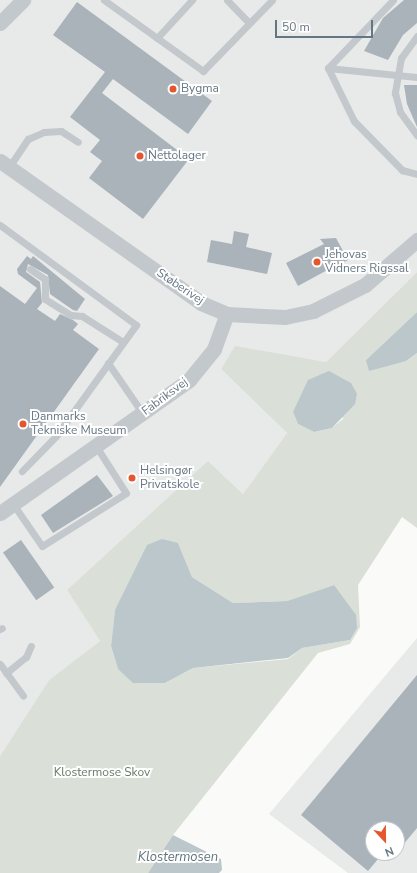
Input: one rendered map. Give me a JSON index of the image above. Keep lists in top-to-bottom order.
{
  "streets": {
    "street": ["Støberivej", "Fabriksvej"]
  },
  "crossings": [
    ["Støberivej", "Fabriksvej"]
  ],
  "water": ["Klostermosen"],
  "parks": ["Klostermose Skov"],
  "places": [
    "Bygma",
    "Nettolager",
    "Jehovas Vidners Rigssal",
    "Danmarks Tekniske Museum",
    "Helsingør Privatskole"
  ],
  "scale_bar": "50 m",
  "north": "bottom"
}
